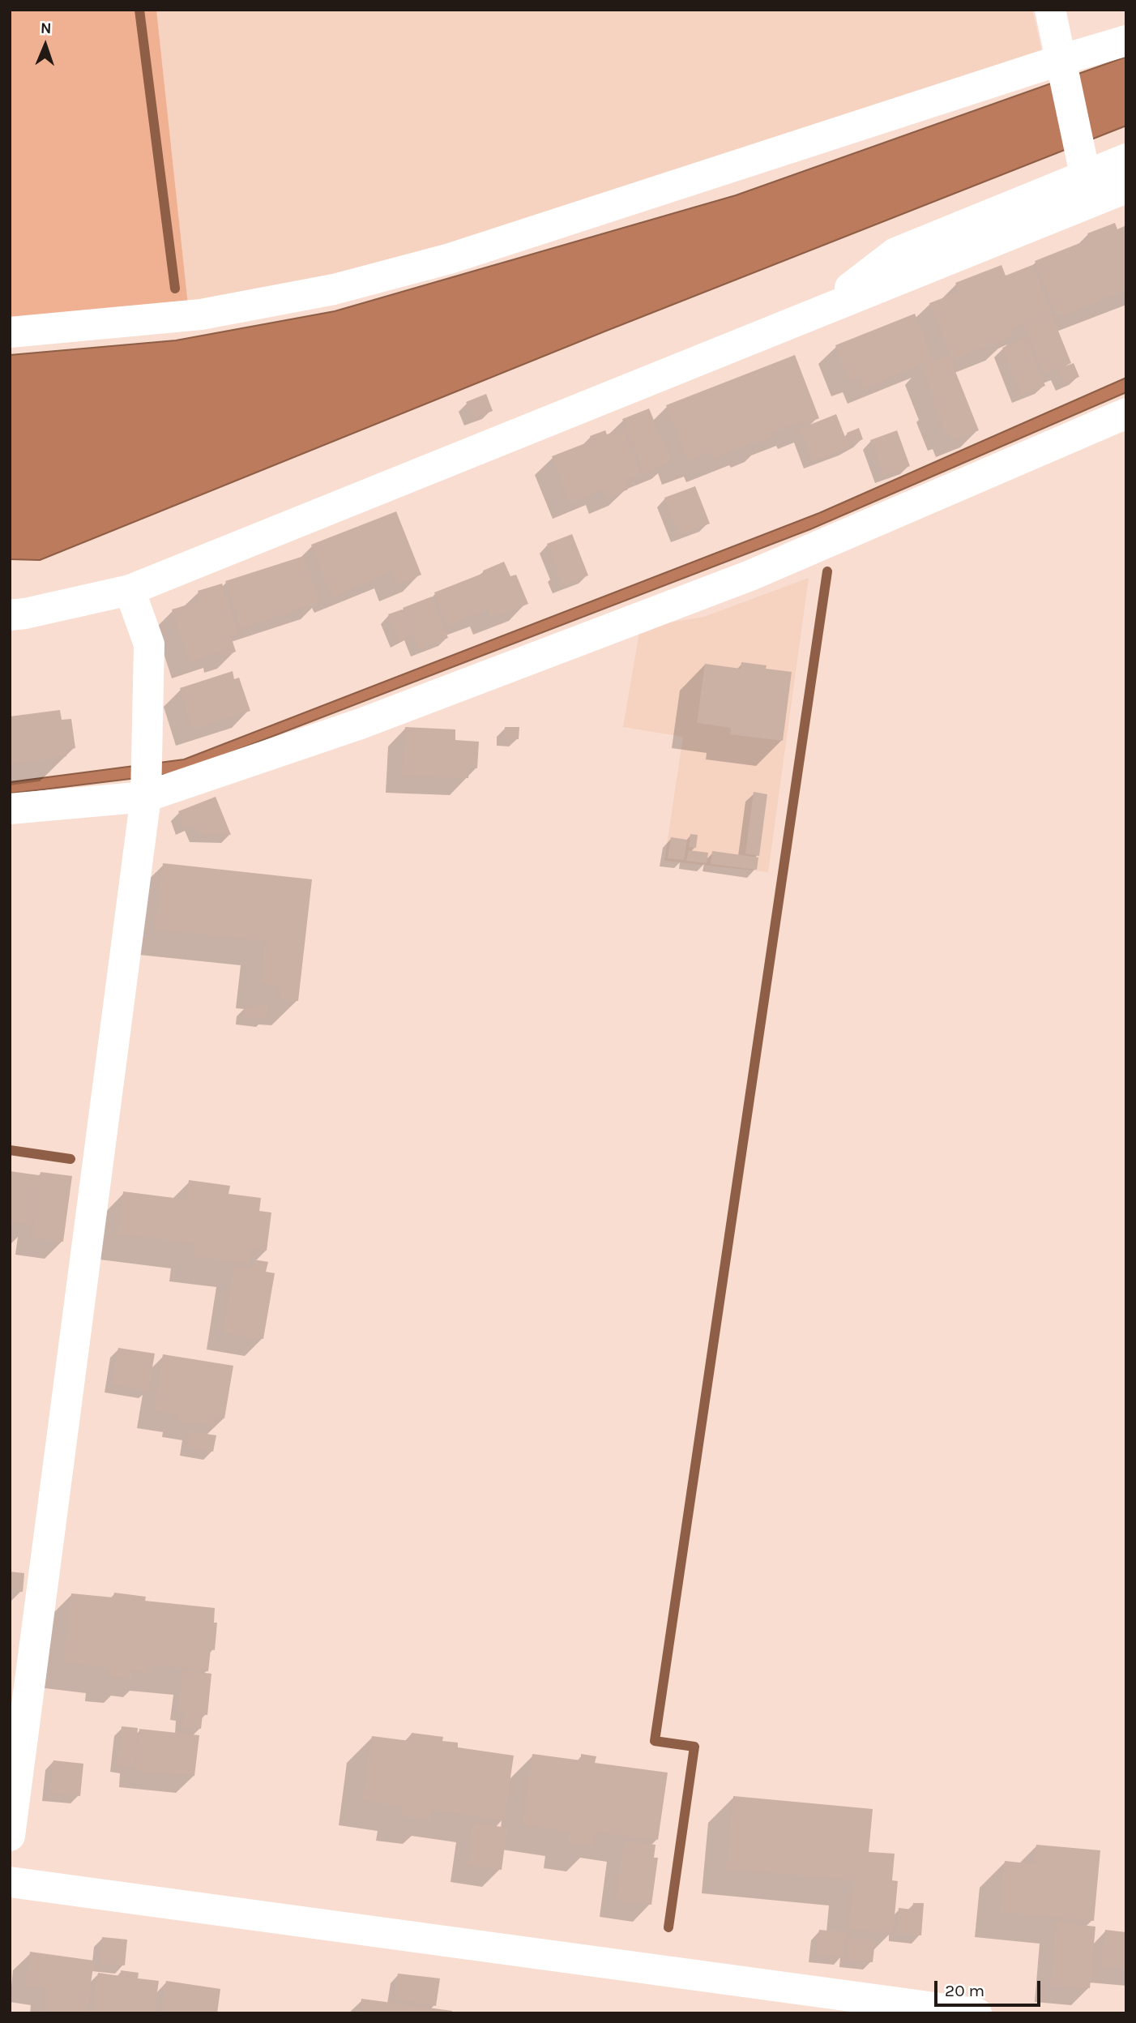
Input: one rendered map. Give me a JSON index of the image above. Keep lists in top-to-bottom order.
{
  "scale_bar": "20 m",
  "north": "top"
}
